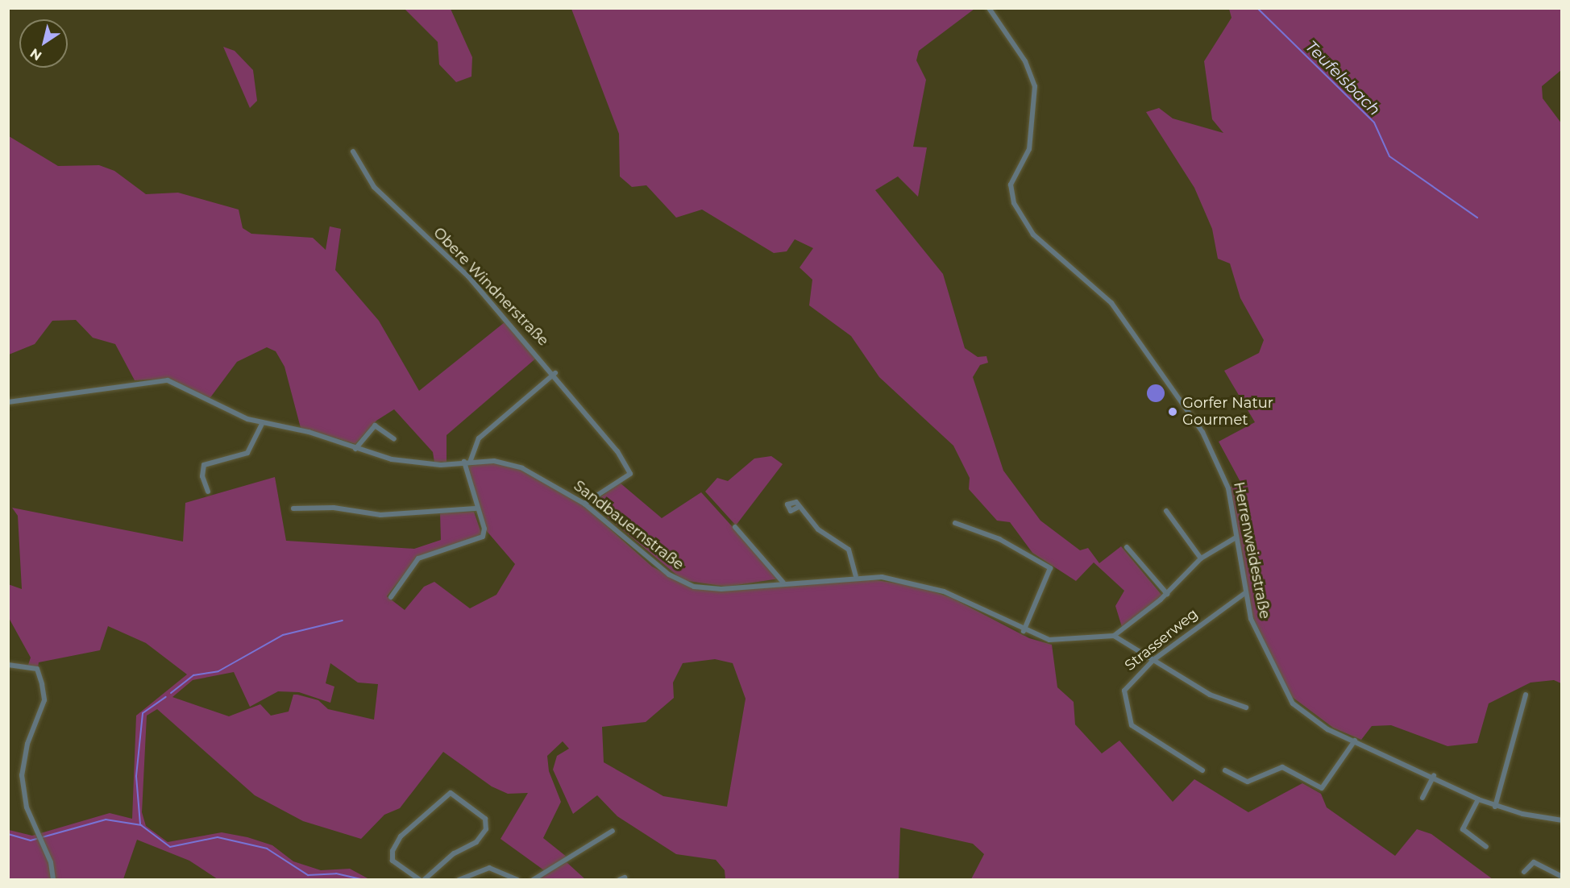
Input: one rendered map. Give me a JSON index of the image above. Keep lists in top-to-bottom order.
{
  "streets": {
    "street": [
      "Obere Windnerstraße",
      "Sandbauernstraße",
      "Herrenweidestraße",
      "Strasserweg"
    ]
  },
  "crossings": [
    ["Obere Windnerstraße", "Sandbauernstraße"],
    ["Herrenweidestraße", "Strasserweg"]
  ],
  "water": ["Teufelsbach"],
  "places": ["Gorfer Natur Gourmet"],
  "north": "bottom left"
}
